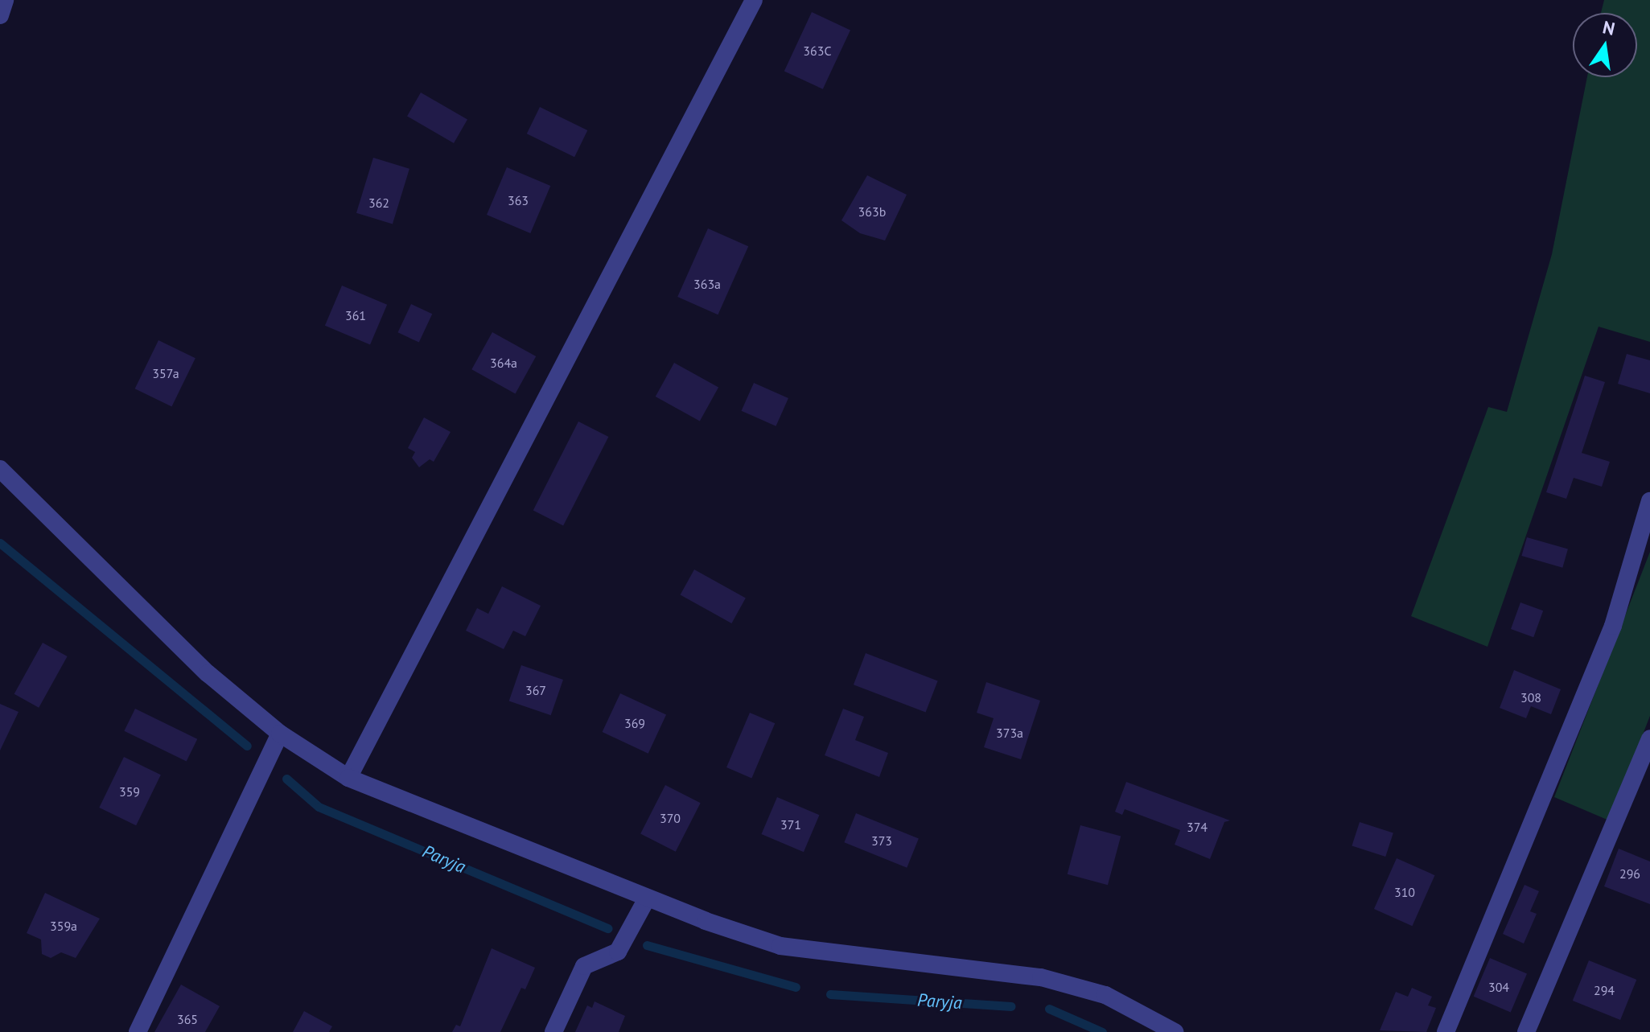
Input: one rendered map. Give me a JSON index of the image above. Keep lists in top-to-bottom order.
{
  "water": ["Paryja"],
  "house_numbers": [
    "363C",
    "363",
    "362",
    "363b",
    "363a",
    "361",
    "364a",
    "357a",
    "367",
    "308",
    "369",
    "373a",
    "359",
    "370",
    "371",
    "374",
    "373",
    "296",
    "310",
    "359a",
    "304",
    "294",
    "365"
  ],
  "north": "top"
}
